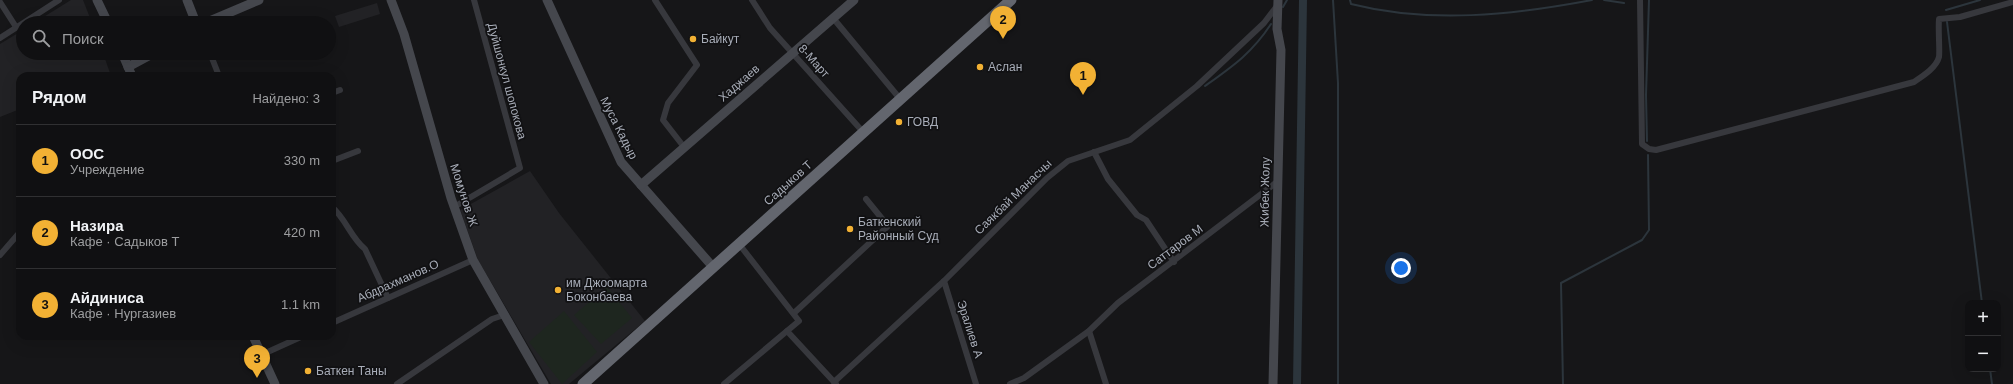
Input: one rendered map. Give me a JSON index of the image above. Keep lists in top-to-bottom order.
{
  "streets": {
    "highway": ["Садыков Т"],
    "street": [
      "8-Март",
      "Дуйшонкул шопокова",
      "Хаджаев",
      "Муса Кадыр",
      "Жибек Жолу",
      "Момунов Ж",
      "Саякбай Манасчы",
      "Саттаров М",
      "Абдрахманов.О",
      "Эралиев А"
    ]
  },
  "crossings": [
    ["8-Март", "Хаджаев"],
    ["8-Март", "Садыков Т"],
    ["Дуйшонкул шопокова", "Момунов Ж"],
    ["Хаджаев", "Муса Кадыр"],
    ["Муса Кадыр", "Садыков Т"],
    ["Жибек Жолу", "Саякбай Манасчы"],
    ["Жибек Жолу", "Саттаров М"],
    ["Момунов Ж", "Абдрахманов.О"],
    ["Саякбай Манасчы", "Эралиев А"]
  ],
  "places": [
    "Байкут",
    "Аслан",
    "ГОВД",
    "Баткенский Районный Суд",
    "им Джоомарта Боконбаева",
    "Баткен Таны"
  ],
  "page": {
    "pins": ["2", "1", "3"],
    "search": "Поиск",
    "heading": ["Рядом", "Найдено: 3"],
    "list": [
      {
        "mark": "1",
        "name": "ООС",
        "note": "Учреждение",
        "value": "330 m"
      },
      {
        "mark": "2",
        "name": "Назира",
        "note": "Кафе · Садыков Т",
        "value": "420 m"
      },
      {
        "mark": "3",
        "name": "Айдиниса",
        "note": "Кафе · Нургазиев",
        "value": "1.1 km"
      }
    ],
    "map_buttons": ["+", "−"]
  }
}
